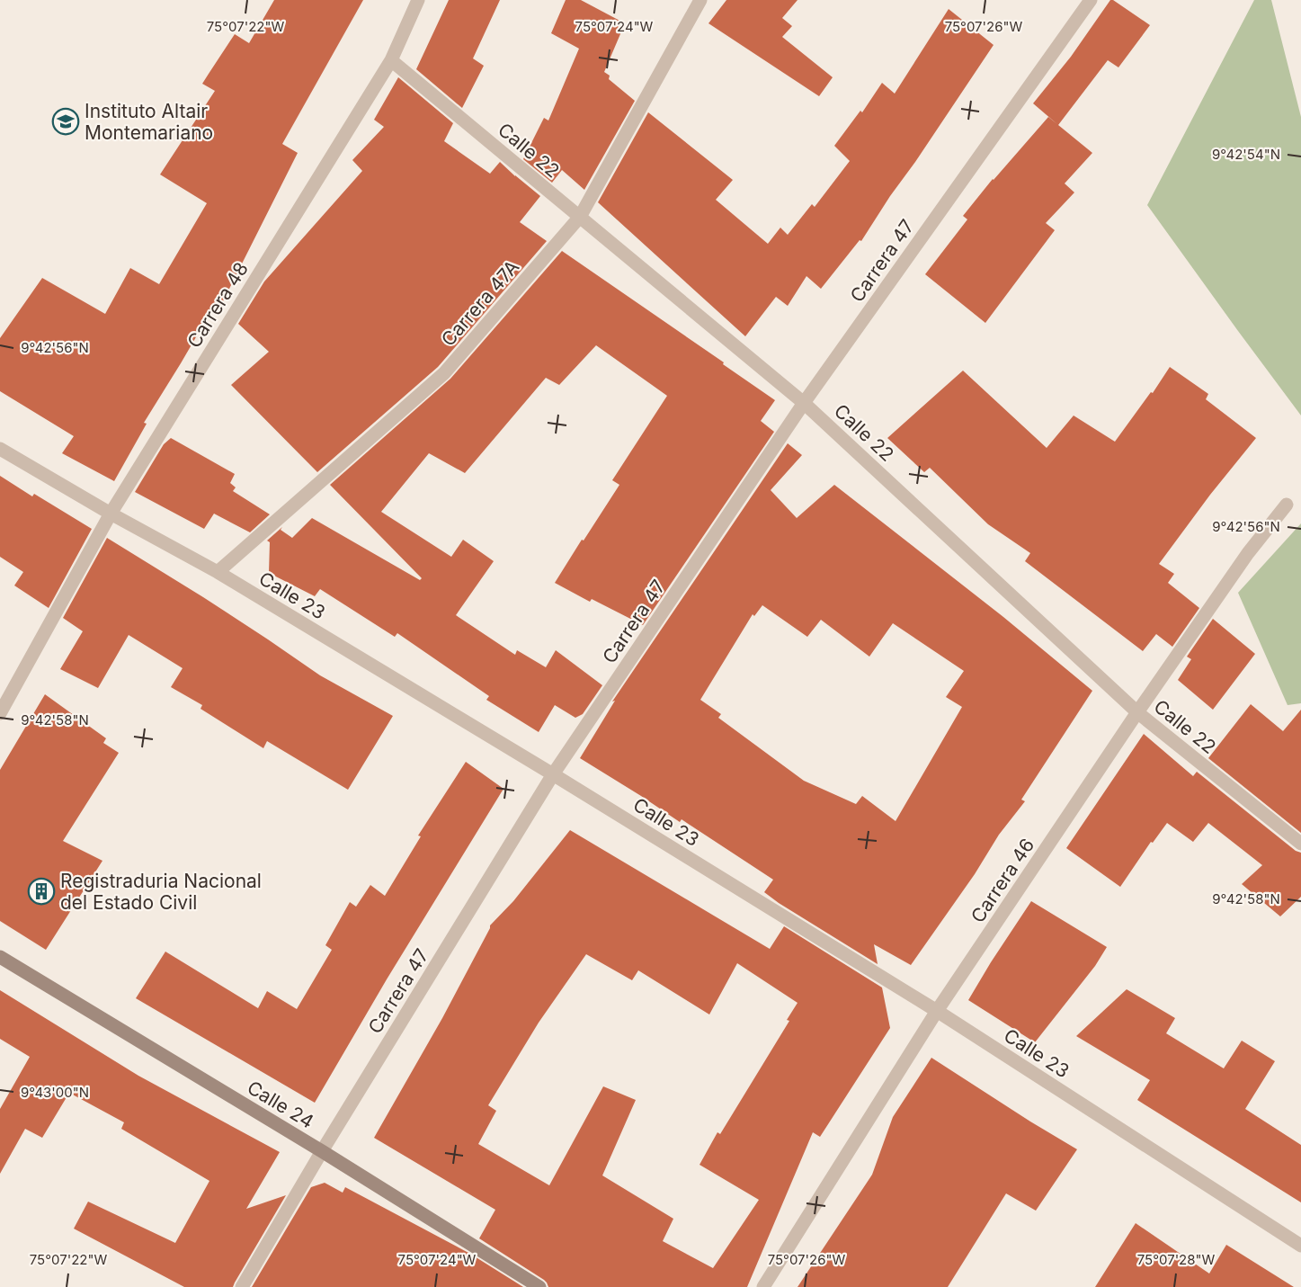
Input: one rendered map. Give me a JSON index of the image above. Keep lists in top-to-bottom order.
{
  "streets": {
    "main road": ["Calle 24"],
    "street": [
      "Calle 22",
      "Carrera 47",
      "Carrera 47A",
      "Carrera 48",
      "Calle 23",
      "Carrera 46"
    ]
  },
  "crossings": [
    ["Calle 22", "Carrera 47"],
    ["Calle 22", "Carrera 47A"],
    ["Calle 22", "Carrera 48"],
    ["Calle 22", "Carrera 46"],
    ["Carrera 47", "Calle 23"],
    ["Carrera 47", "Calle 24"],
    ["Carrera 47A", "Calle 23"],
    ["Carrera 48", "Calle 23"],
    ["Calle 23", "Carrera 46"]
  ],
  "places": {
    "school or university": ["Instituto Altair Montemariano"],
    "building": ["Registraduria Nacional del Estado Civil"]
  },
  "coordinates": [
    "75°07'22\"W",
    "75°07'24\"W",
    "75°07'26\"W",
    "9°42'54\"N",
    "9°42'56\"N",
    "9°42'58\"N",
    "9°43'00\"N",
    "75°07'28\"W"
  ]
}
